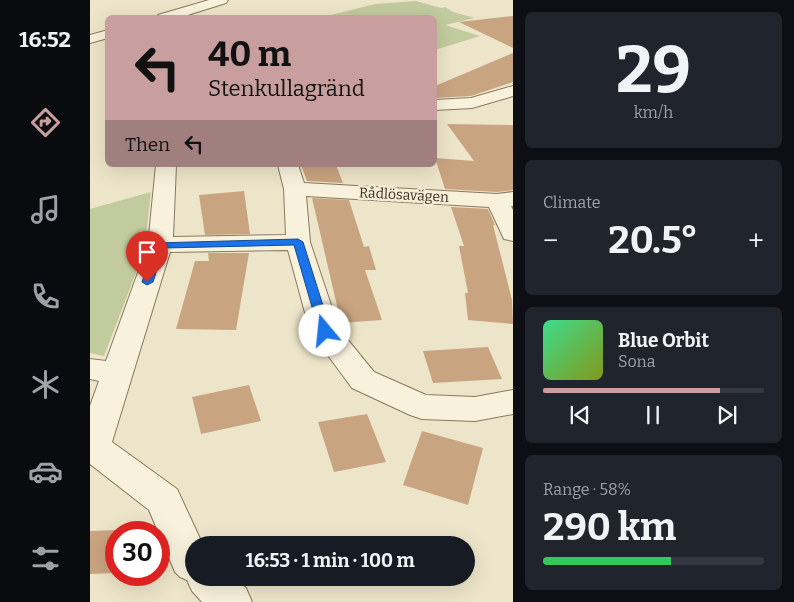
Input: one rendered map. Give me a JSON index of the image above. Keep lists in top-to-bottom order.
{
  "streets": {
    "street": ["Rådlösavägen"]
  },
  "page": {
    "tabs": "16:52",
    "tile": [
      ["29", "km/h"],
      "Climate",
      ["Range · 58%", "290 km"]
    ],
    "turn": ["40 m", "Stenkullagränd"],
    "then": "Then",
    "heat": ["−", "20.5°", "+"],
    "song": ["Blue Orbit", "Sona"],
    "limit": "30",
    "trip": "16:53 · 1 min · 100 m"
  }
}
